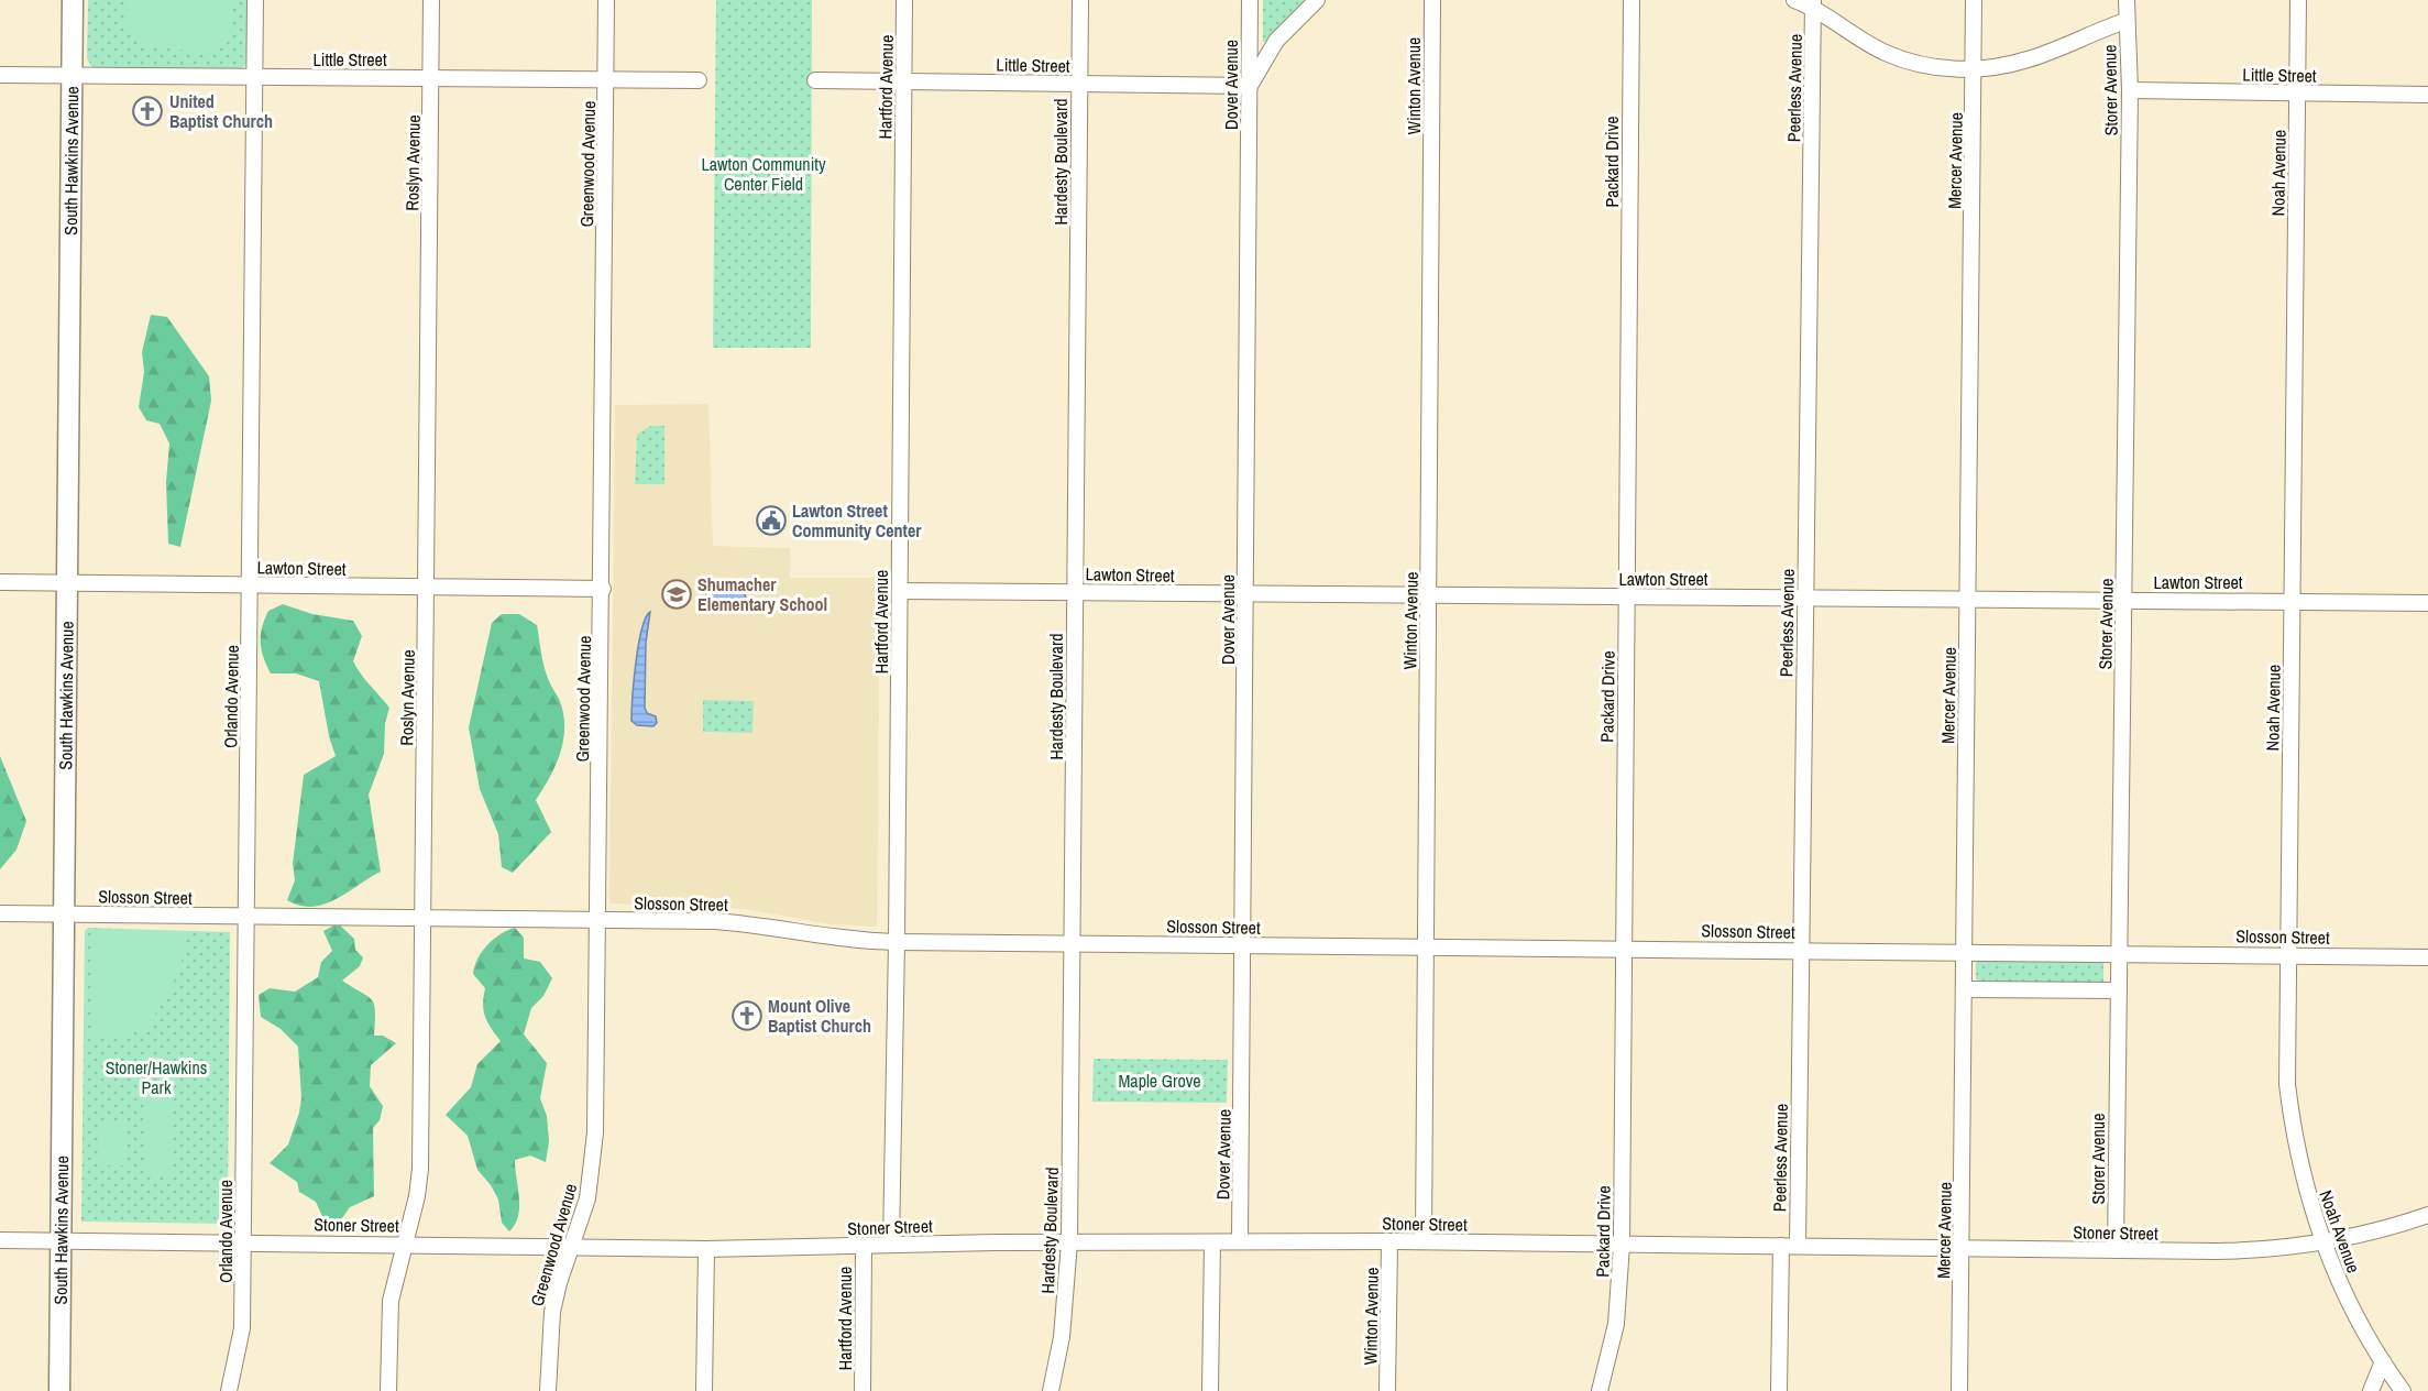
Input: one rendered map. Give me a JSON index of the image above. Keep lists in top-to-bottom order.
{
  "streets": {
    "street": [
      "Little Street",
      "Dover Avenue",
      "Winton Avenue",
      "Hartford Avenue",
      "Peerless Avenue",
      "Storer Avenue",
      "South Hawkins Avenue",
      "Mercer Avenue",
      "Hardesty Boulevard",
      "Packard Drive",
      "Roslyn Avenue",
      "Greenwood Avenue",
      "Noah Avenue",
      "Lawton Street",
      "Orlando Avenue",
      "Slosson Street",
      "Stoner Street"
    ]
  },
  "crossings": [
    ["Little Street", "Dover Avenue"],
    ["Little Street", "Hartford Avenue"],
    ["Little Street", "Storer Avenue"],
    ["Little Street", "South Hawkins Avenue"],
    ["Little Street", "Hardesty Boulevard"],
    ["Little Street", "Roslyn Avenue"],
    ["Little Street", "Greenwood Avenue"],
    ["Little Street", "Noah Avenue"],
    ["Little Street", "Orlando Avenue"],
    ["Dover Avenue", "Lawton Street"],
    ["Dover Avenue", "Slosson Street"],
    ["Dover Avenue", "Stoner Street"],
    ["Winton Avenue", "Lawton Street"],
    ["Winton Avenue", "Slosson Street"],
    ["Winton Avenue", "Stoner Street"],
    ["Hartford Avenue", "Lawton Street"],
    ["Hartford Avenue", "Slosson Street"],
    ["Hartford Avenue", "Stoner Street"],
    ["Peerless Avenue", "Lawton Street"],
    ["Peerless Avenue", "Slosson Street"],
    ["Peerless Avenue", "Stoner Street"],
    ["Storer Avenue", "Lawton Street"],
    ["Storer Avenue", "Slosson Street"],
    ["Storer Avenue", "Stoner Street"],
    ["South Hawkins Avenue", "Lawton Street"],
    ["South Hawkins Avenue", "Slosson Street"],
    ["South Hawkins Avenue", "Stoner Street"],
    ["Mercer Avenue", "Lawton Street"],
    ["Mercer Avenue", "Slosson Street"],
    ["Mercer Avenue", "Stoner Street"],
    ["Hardesty Boulevard", "Lawton Street"],
    ["Hardesty Boulevard", "Slosson Street"],
    ["Hardesty Boulevard", "Stoner Street"],
    ["Packard Drive", "Lawton Street"],
    ["Packard Drive", "Slosson Street"],
    ["Packard Drive", "Stoner Street"],
    ["Roslyn Avenue", "Lawton Street"],
    ["Roslyn Avenue", "Slosson Street"],
    ["Roslyn Avenue", "Stoner Street"],
    ["Greenwood Avenue", "Lawton Street"],
    ["Greenwood Avenue", "Slosson Street"],
    ["Greenwood Avenue", "Stoner Street"],
    ["Noah Avenue", "Lawton Street"],
    ["Noah Avenue", "Slosson Street"],
    ["Noah Avenue", "Stoner Street"],
    ["Lawton Street", "Orlando Avenue"],
    ["Orlando Avenue", "Slosson Street"],
    ["Orlando Avenue", "Stoner Street"]
  ],
  "parks": ["Lawton Community Center Field", "Stoner/Hawkins Park", "Maple Grove"],
  "places": {
    "church": ["United Baptist Church", "Mount Olive Baptist Church"],
    "public building": ["Lawton Street Community Center"],
    "school or university": ["Shumacher Elementary School"]
  }
}
